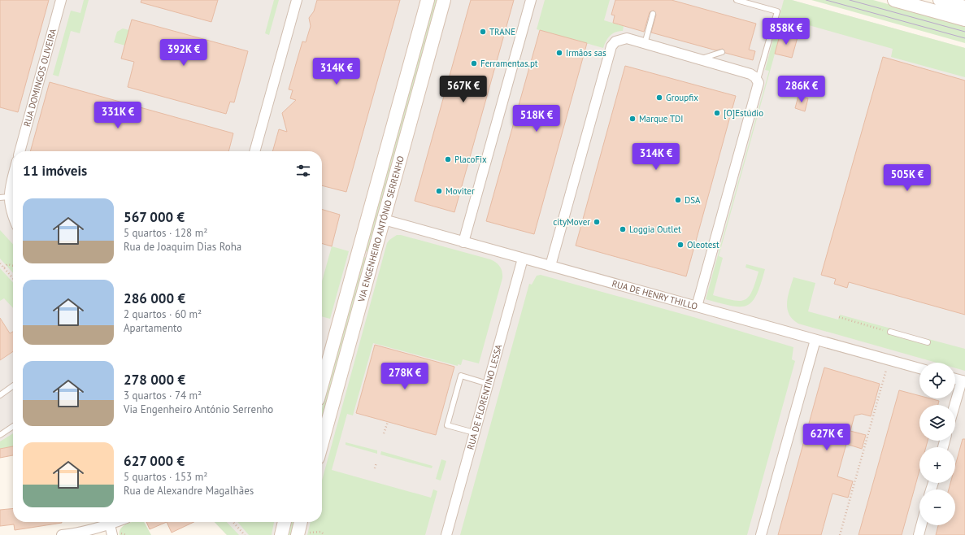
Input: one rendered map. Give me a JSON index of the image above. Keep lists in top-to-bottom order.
{
  "streets": {
    "main road": ["VIA ENGENHEIRO ANTÓNIO SERRENHO"],
    "street": ["RUA DOMINGOS OLIVEIRA", "RUA DE HENRY THILLO", "RUA DE FLORENTINO LESSA"]
  },
  "crossings": [
    ["VIA ENGENHEIRO ANTÓNIO SERRENHO", "RUA DE HENRY THILLO"],
    ["RUA DE HENRY THILLO", "RUA DE FLORENTINO LESSA"]
  ],
  "places": [
    "TRANE",
    "Irmãos sas",
    "Ferramentas.pt",
    "Groupfix",
    "[O]Estúdio",
    "Marque TDI",
    "PlacoFix",
    "Moviter",
    "DSA",
    "cityMover",
    "Loggia Outlet",
    "Oleotest"
  ],
  "page": {
    "price": [
      "858K €",
      "392K €",
      "314K €",
      "567K €",
      "286K €",
      "331K €",
      "518K €",
      "314K €",
      "505K €",
      "278K €",
      "627K €"
    ],
    "heading": "11 imóveis",
    "list": [
      {
        "name": "567 000 €",
        "note": "5 quartos · 128 m² · Rua de Joaquim Dias Roha"
      },
      {
        "name": "286 000 €",
        "note": "2 quartos · 60 m² · Apartamento"
      },
      {
        "name": "278 000 €",
        "note": "3 quartos · 74 m² · Via Engenheiro António Serrenho"
      },
      {
        "name": "627 000 €",
        "note": "5 quartos · 153 m² · Rua de Alexandre Magalhães"
      }
    ],
    "map_buttons": ["+", "−"]
  }
}
